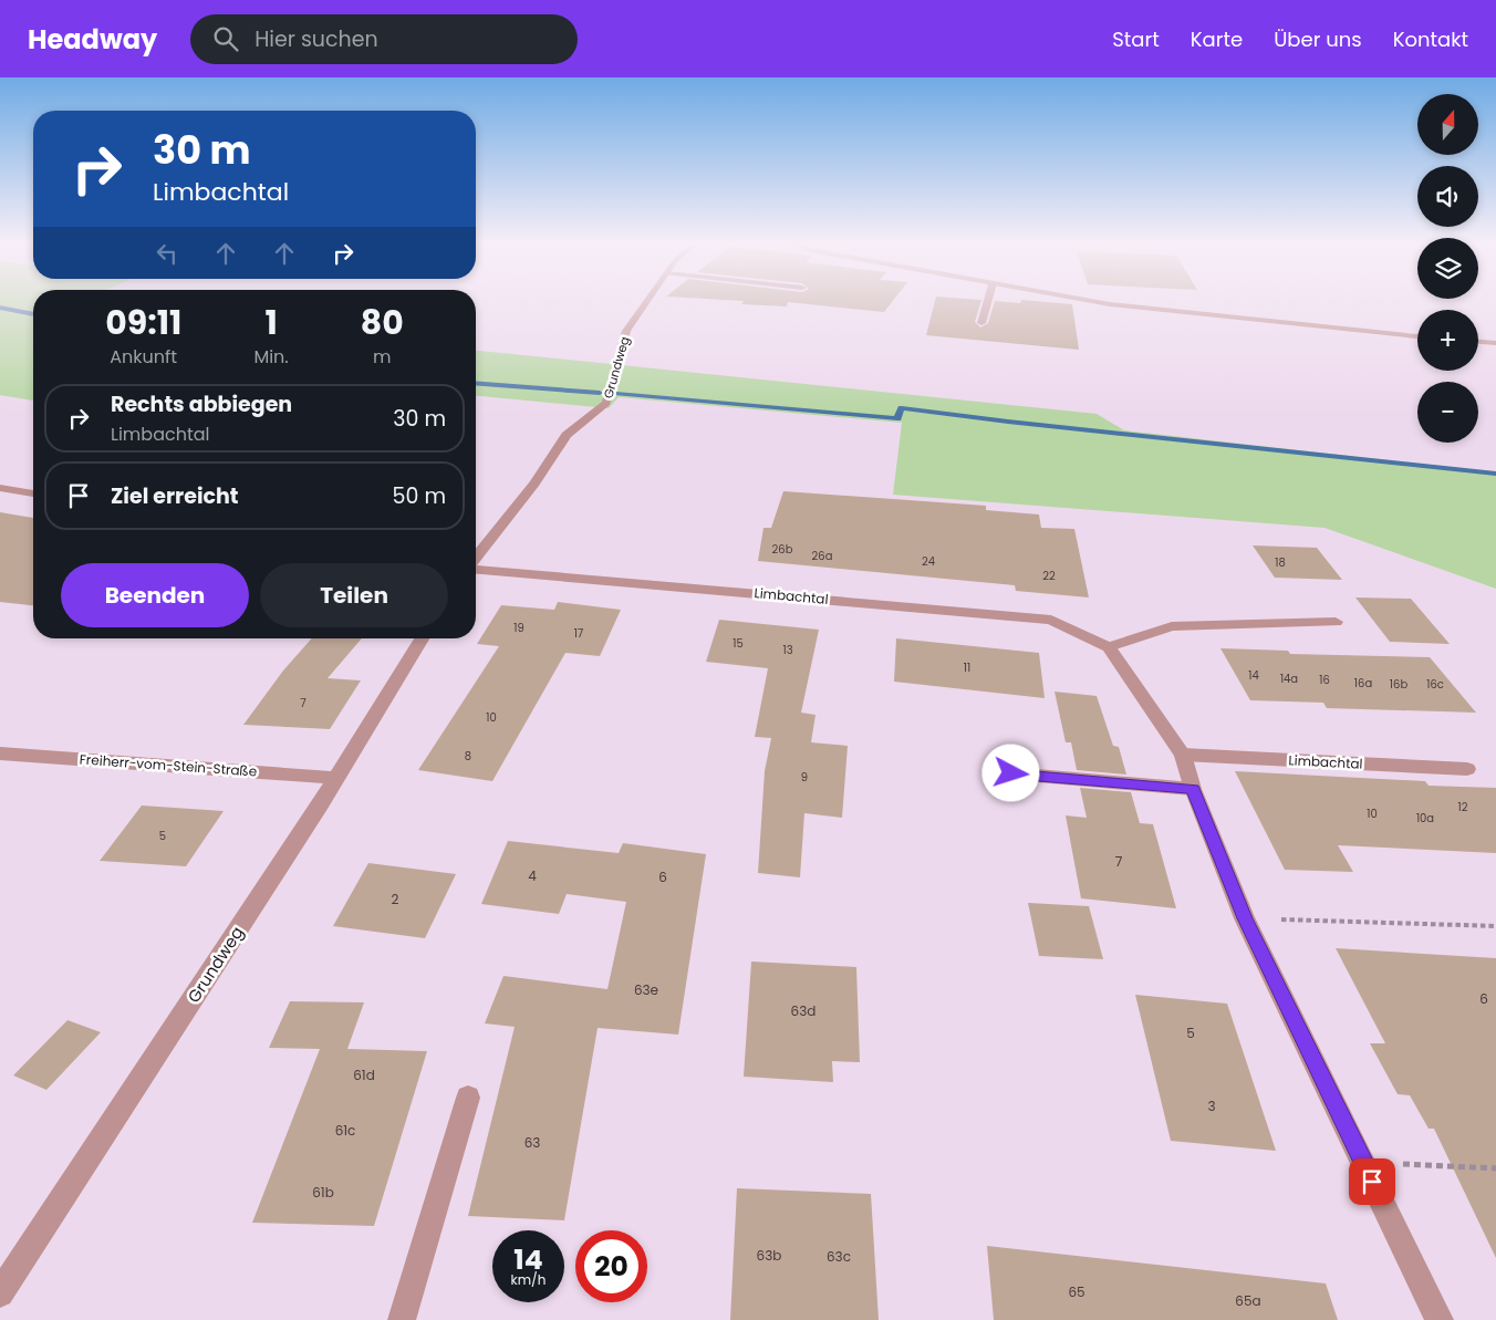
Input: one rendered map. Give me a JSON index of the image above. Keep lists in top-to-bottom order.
{
  "streets": {
    "street": ["Grundweg", "Limbachtal", "Freiherr-vom-Stein-Straße"]
  },
  "crossings": [
    ["Grundweg", "Freiherr-vom-Stein-Straße"]
  ],
  "house_numbers": [
    "26b",
    "26a",
    "24",
    "18",
    "22",
    "19",
    "17",
    "15",
    "13",
    "11",
    "14",
    "14a",
    "16",
    "16a",
    "16b",
    "16c",
    "7",
    "10",
    "8",
    "9",
    "12",
    "10",
    "10a",
    "5",
    "7",
    "4",
    "6",
    "2",
    "63e",
    "6",
    "63d",
    "5",
    "61d",
    "3",
    "61c",
    "63",
    "61b",
    "63b",
    "63c",
    "65",
    "65a"
  ],
  "north": "top",
  "page": {
    "header": "Headway",
    "search": "Hier suchen",
    "nav": [
      "Start",
      "Karte",
      "Über uns",
      "Kontakt"
    ],
    "map_buttons": ["+", "−"],
    "turn": ["30 m", "Limbachtal"],
    "eta": [
      "09:11",
      "Ankunft",
      "1",
      "Min.",
      "80",
      "m"
    ],
    "list": [
      {
        "name": "Rechts abbiegen",
        "note": "Limbachtal",
        "value": "30 m"
      },
      {
        "name": "Ziel erreicht",
        "value": "50 m"
      }
    ],
    "buttons": ["Beenden", "Teilen"],
    "speed": "14 km/h",
    "limit": "20"
  }
}
